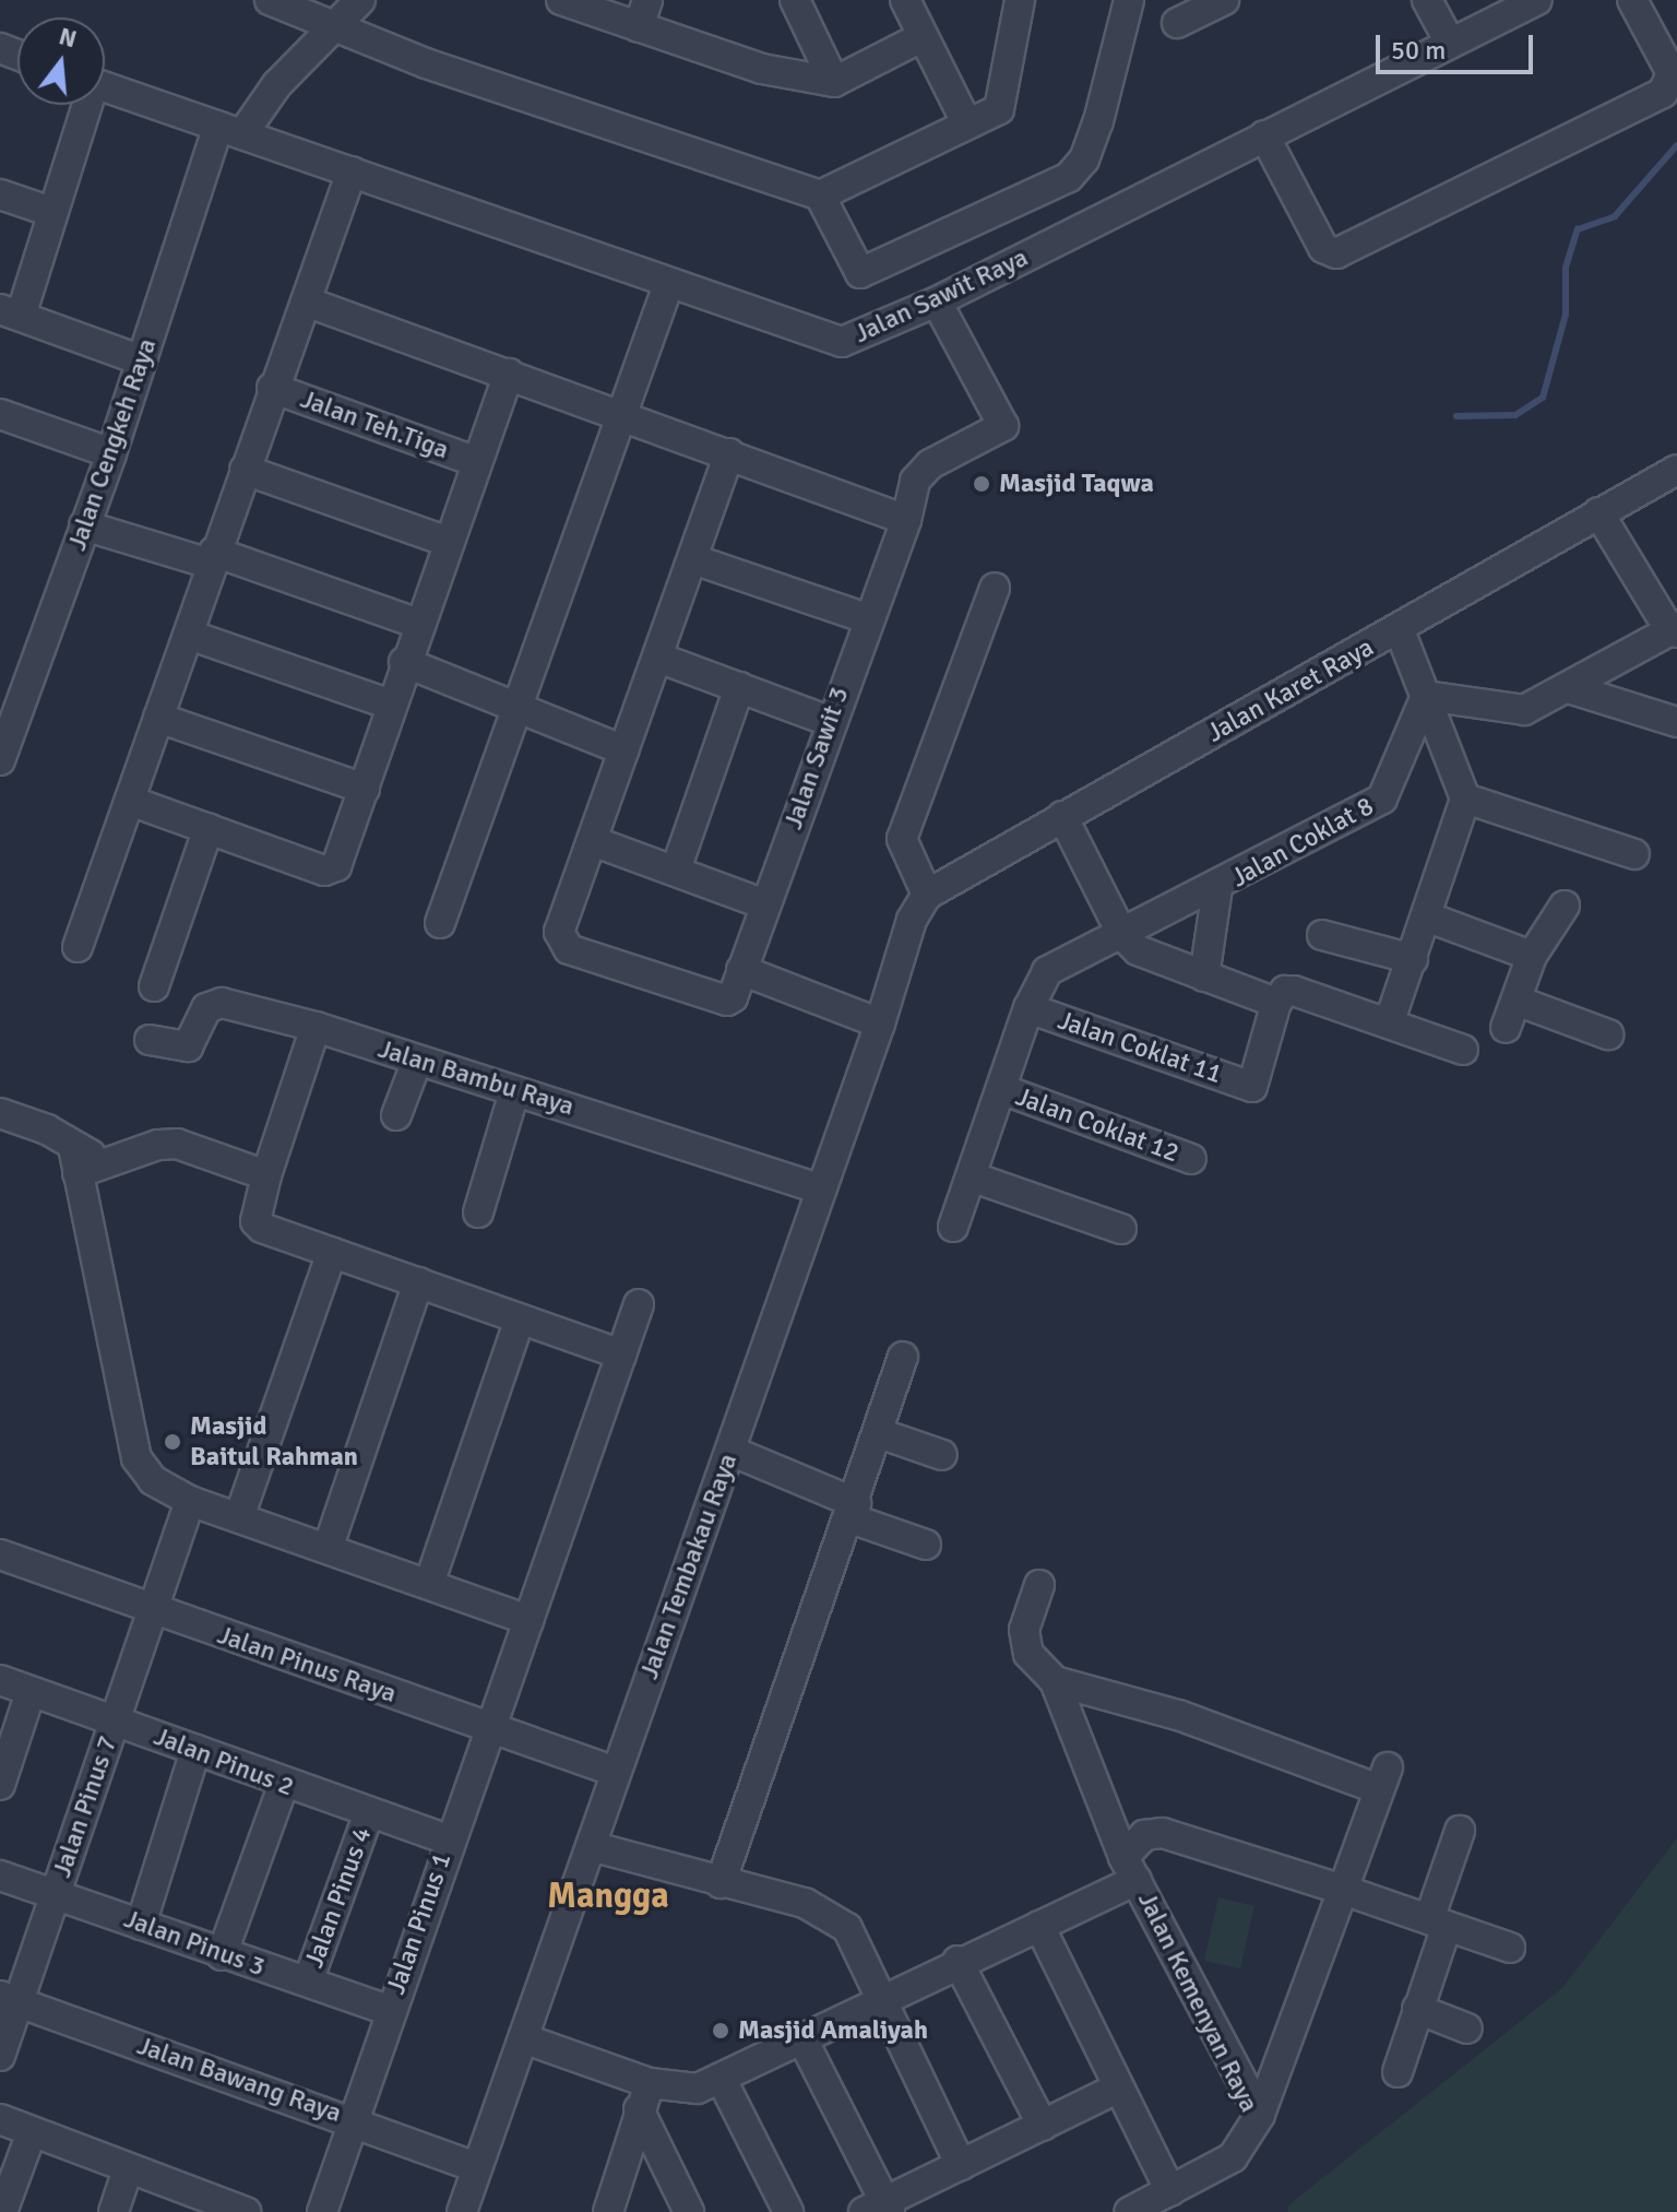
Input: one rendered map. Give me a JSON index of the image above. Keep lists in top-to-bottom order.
{
  "streets": {
    "street": [
      "Jalan Sawit Raya",
      "Jalan Teh.Tiga",
      "Jalan Cengkeh Raya",
      "Jalan Karet Raya",
      "Jalan Sawit 3",
      "Jalan Coklat 8",
      "Jalan Coklat 11",
      "Jalan Bambu Raya",
      "Jalan Coklat 12",
      "Jalan Tembakau Raya",
      "Jalan Pinus Raya",
      "Jalan Pinus 2",
      "Jalan Pinus 7",
      "Jalan Pinus 4",
      "Jalan Pinus 1",
      "Jalan Pinus 3",
      "Jalan Kemenyan Raya",
      "Jalan Bawang Raya"
    ]
  },
  "crossings": [
    ["Jalan Sawit Raya", "Jalan Cengkeh Raya"],
    ["Jalan Sawit Raya", "Jalan Sawit 3"],
    ["Jalan Karet Raya", "Jalan Tembakau Raya"],
    ["Jalan Coklat 8", "Jalan Coklat 11"],
    ["Jalan Coklat 8", "Jalan Coklat 12"],
    ["Jalan Bambu Raya", "Jalan Tembakau Raya"],
    ["Jalan Tembakau Raya", "Jalan Pinus Raya"],
    ["Jalan Tembakau Raya", "Jalan Bawang Raya"],
    ["Jalan Pinus Raya", "Jalan Pinus 7"],
    ["Jalan Pinus Raya", "Jalan Pinus 1"],
    ["Jalan Pinus 2", "Jalan Pinus 7"],
    ["Jalan Pinus 2", "Jalan Pinus 4"],
    ["Jalan Pinus 2", "Jalan Pinus 1"],
    ["Jalan Pinus 7", "Jalan Pinus 3"],
    ["Jalan Pinus 7", "Jalan Bawang Raya"],
    ["Jalan Pinus 4", "Jalan Pinus 3"],
    ["Jalan Pinus 1", "Jalan Pinus 3"],
    ["Jalan Pinus 1", "Jalan Bawang Raya"]
  ],
  "districts": ["Mangga"],
  "places": ["Masjid Taqwa", "Masjid Baitul Rahman", "Masjid Amaliyah"],
  "scale_bar": "50 m",
  "north": "top"
}
